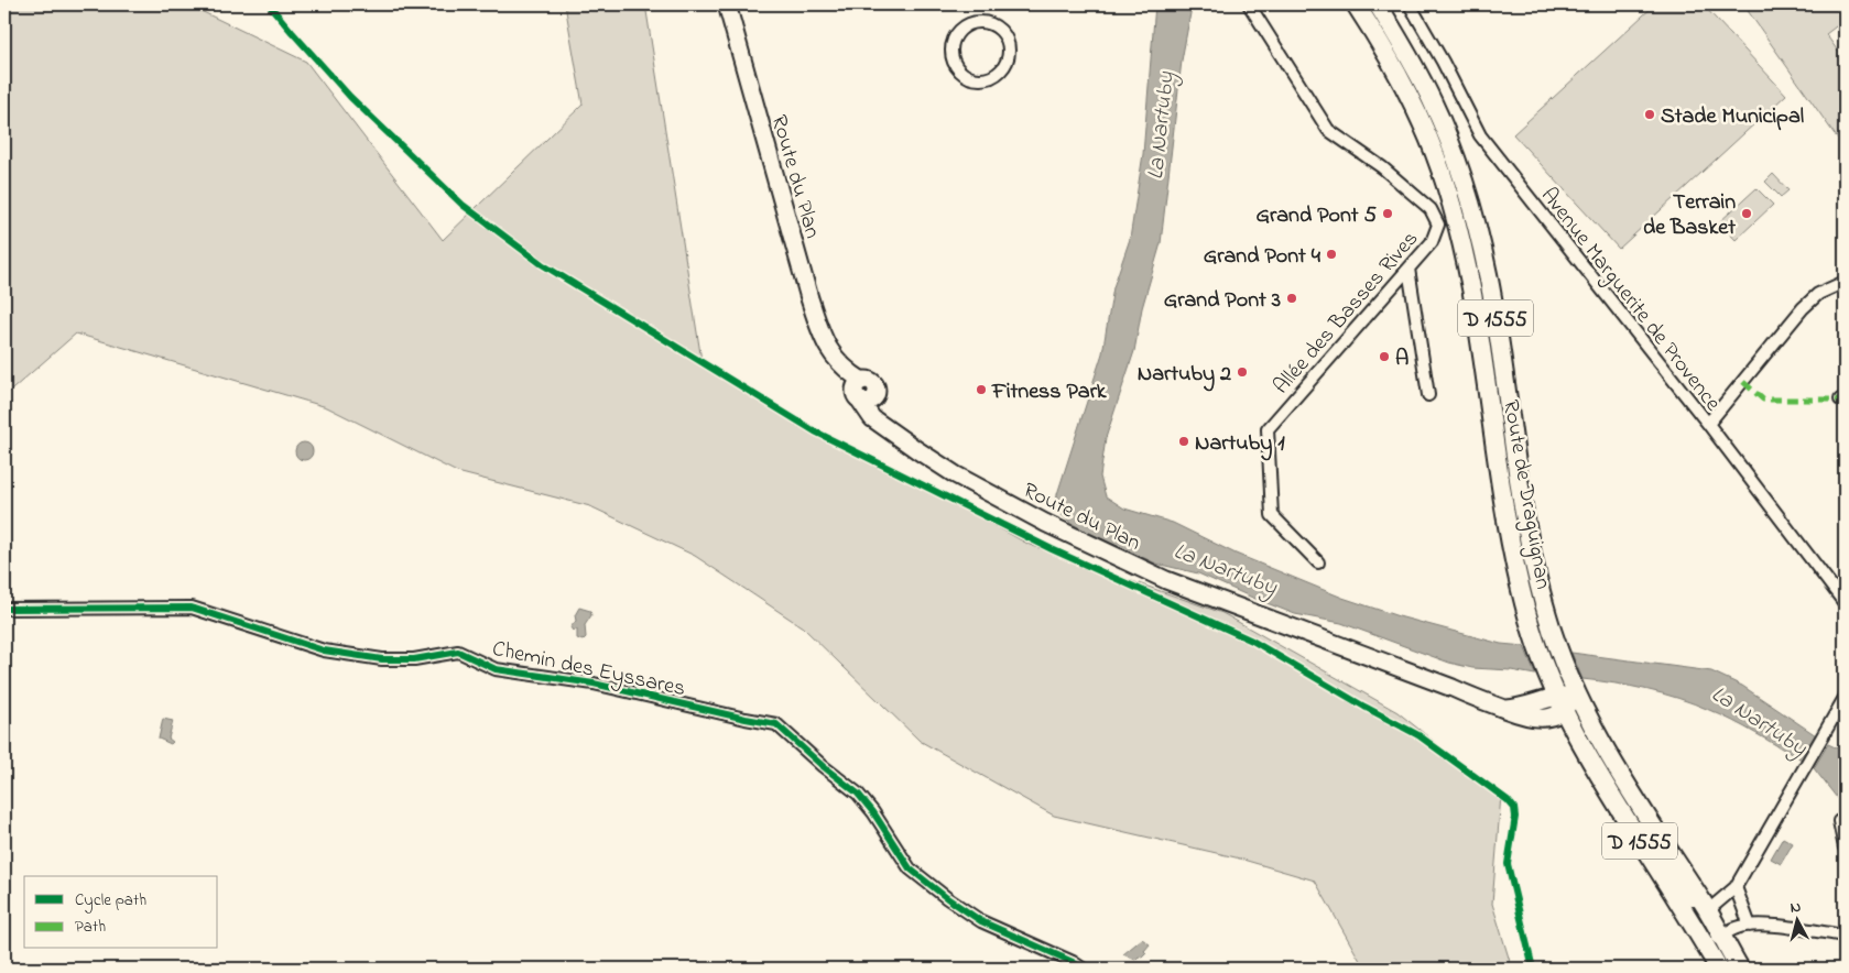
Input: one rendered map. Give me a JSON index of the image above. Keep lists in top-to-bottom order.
{
  "streets": {
    "main road": ["D 1555", "Route de Draguignan"],
    "street": [
      "Route du Plan",
      "Avenue Marguerite de Provence",
      "Allée des Basses Rives",
      "Chemin des Eyssares"
    ]
  },
  "crossings": [
    ["Route du Plan", "Route de Draguignan"]
  ],
  "water": ["La Nartuby"],
  "places": [
    "Stade Municipal",
    "Grand Pont 5",
    "Terrain de Basket",
    "Grand Pont 4",
    "Grand Pont 3",
    "A",
    "Nartuby 2",
    "Fitness Park",
    "Nartuby 1"
  ],
  "legend": ["Cycle path", "Path"],
  "north": "top"
}
